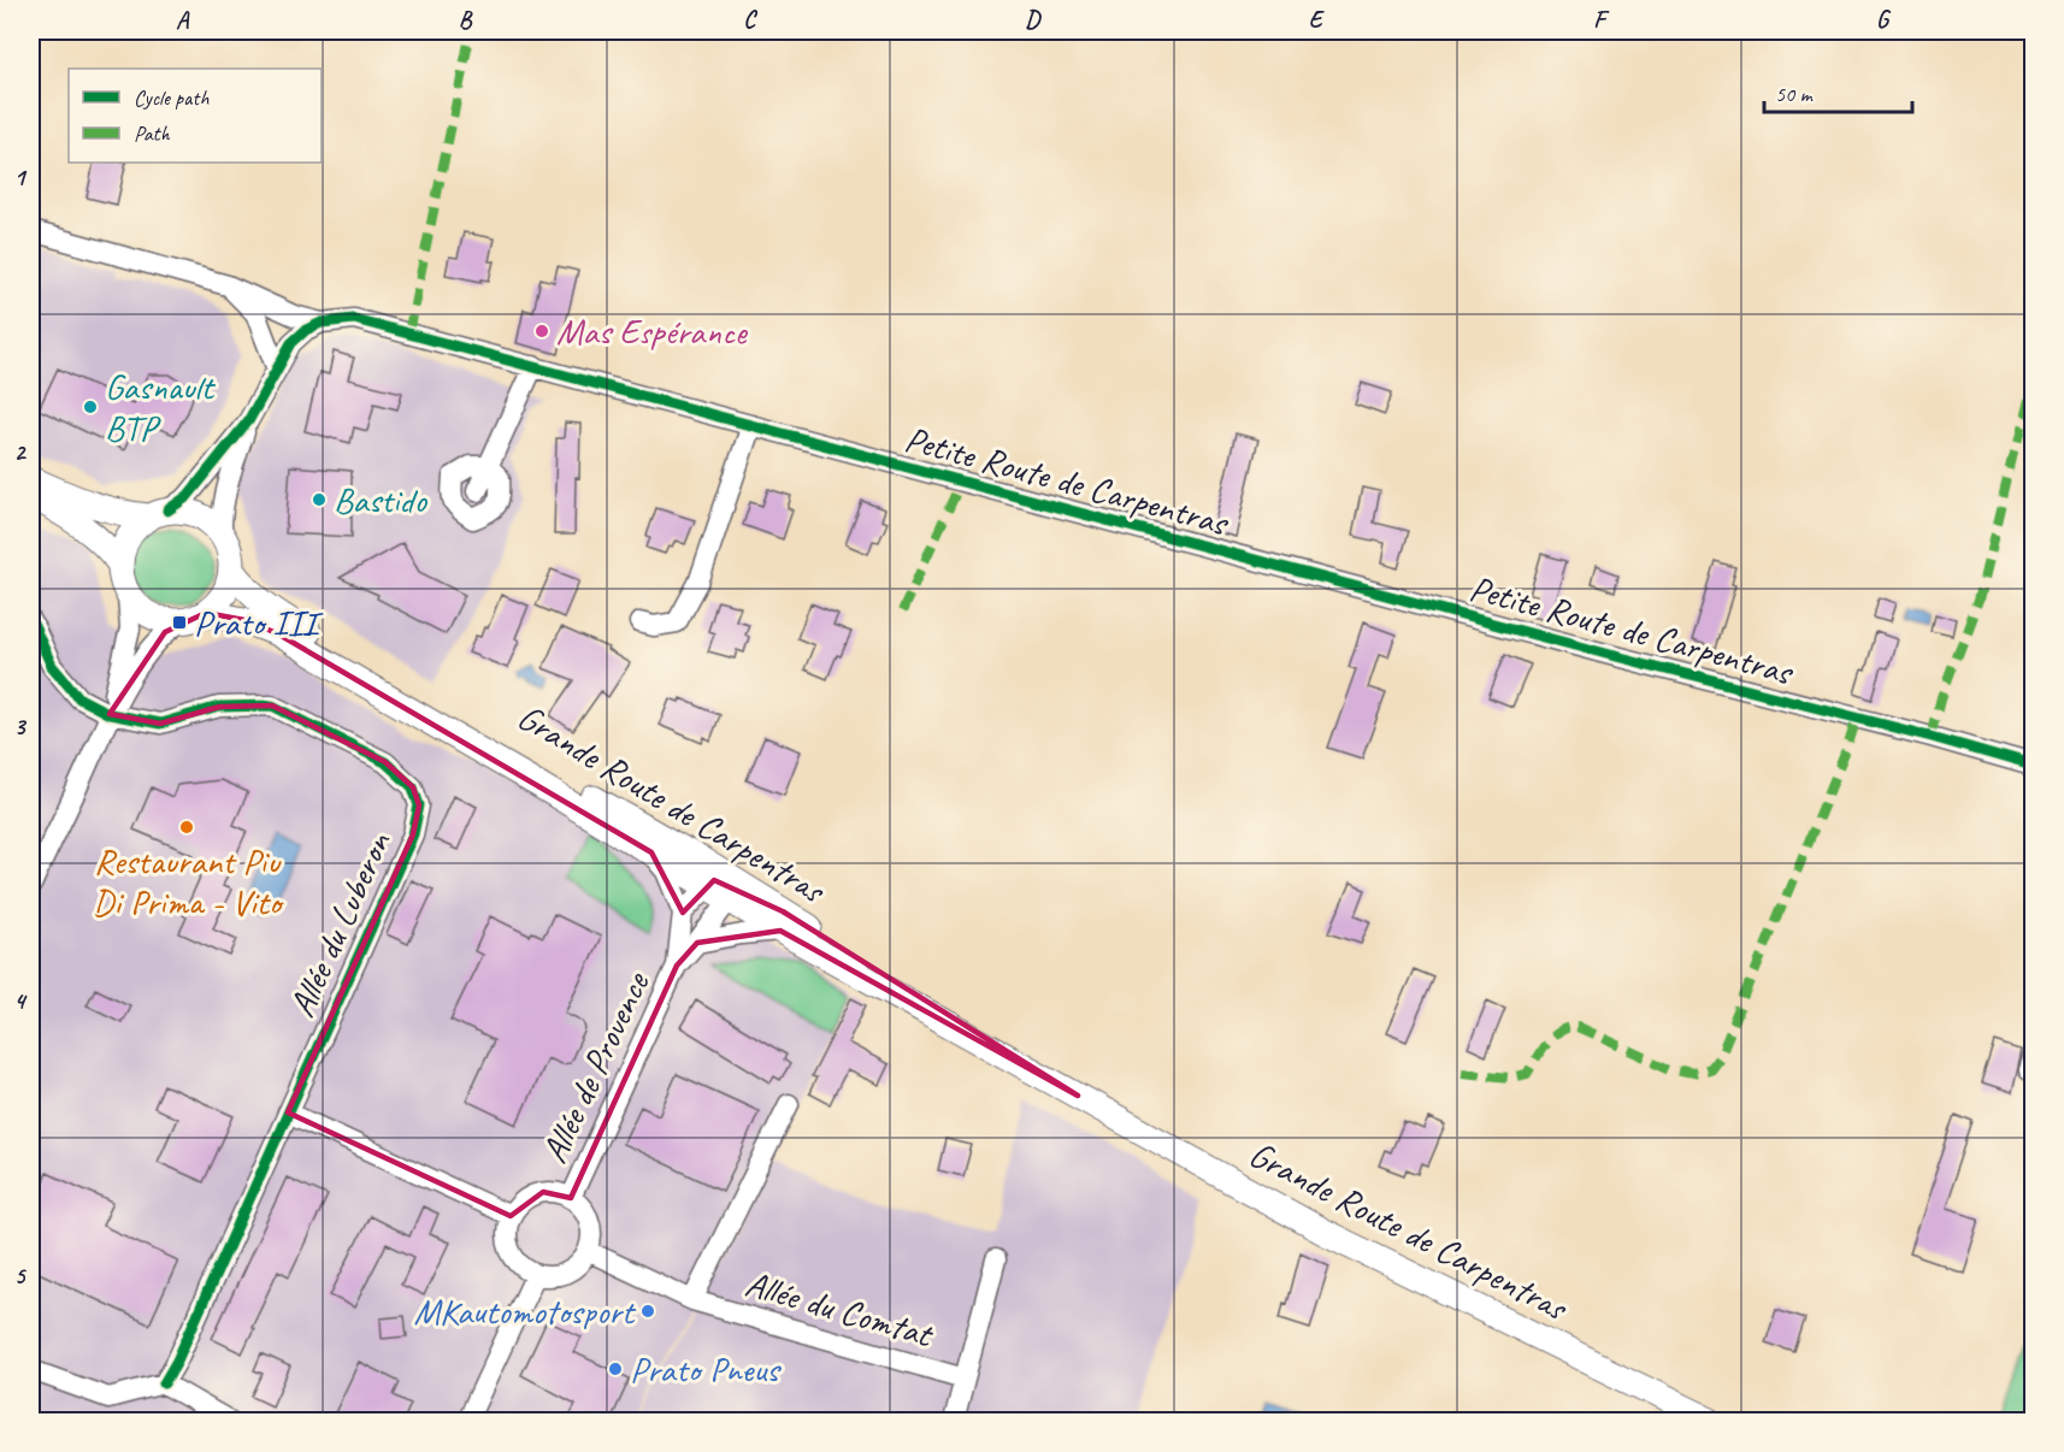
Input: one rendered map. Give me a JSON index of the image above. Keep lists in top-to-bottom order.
{
  "streets": {
    "main road": ["Grande Route de Carpentras"],
    "street": [
      "Petite Route de Carpentras",
      "Allée du Luberon",
      "Allée de Provence",
      "Allée du Comtat"
    ]
  },
  "crossings": [
    ["Petite Route de Carpentras", "Grande Route de Carpentras"],
    ["Grande Route de Carpentras", "Allée de Provence"]
  ],
  "places": {
    "other": [
      "Mas Espérance",
      "Gasnault BTP",
      "Bastido",
      "Restaurant Piu Di Prima - Vito",
      "MKautomotosport",
      "Prato Pneus"
    ],
    "transit": ["Prato III"]
  },
  "legend": ["Cycle path", "Path"],
  "scale_bar": "50 m",
  "grid": {
    "columns": [
      "A",
      "B",
      "C",
      "D",
      "E",
      "F",
      "G"
    ],
    "rows": [
      "1",
      "2",
      "3",
      "4",
      "5"
    ]
  }
}
